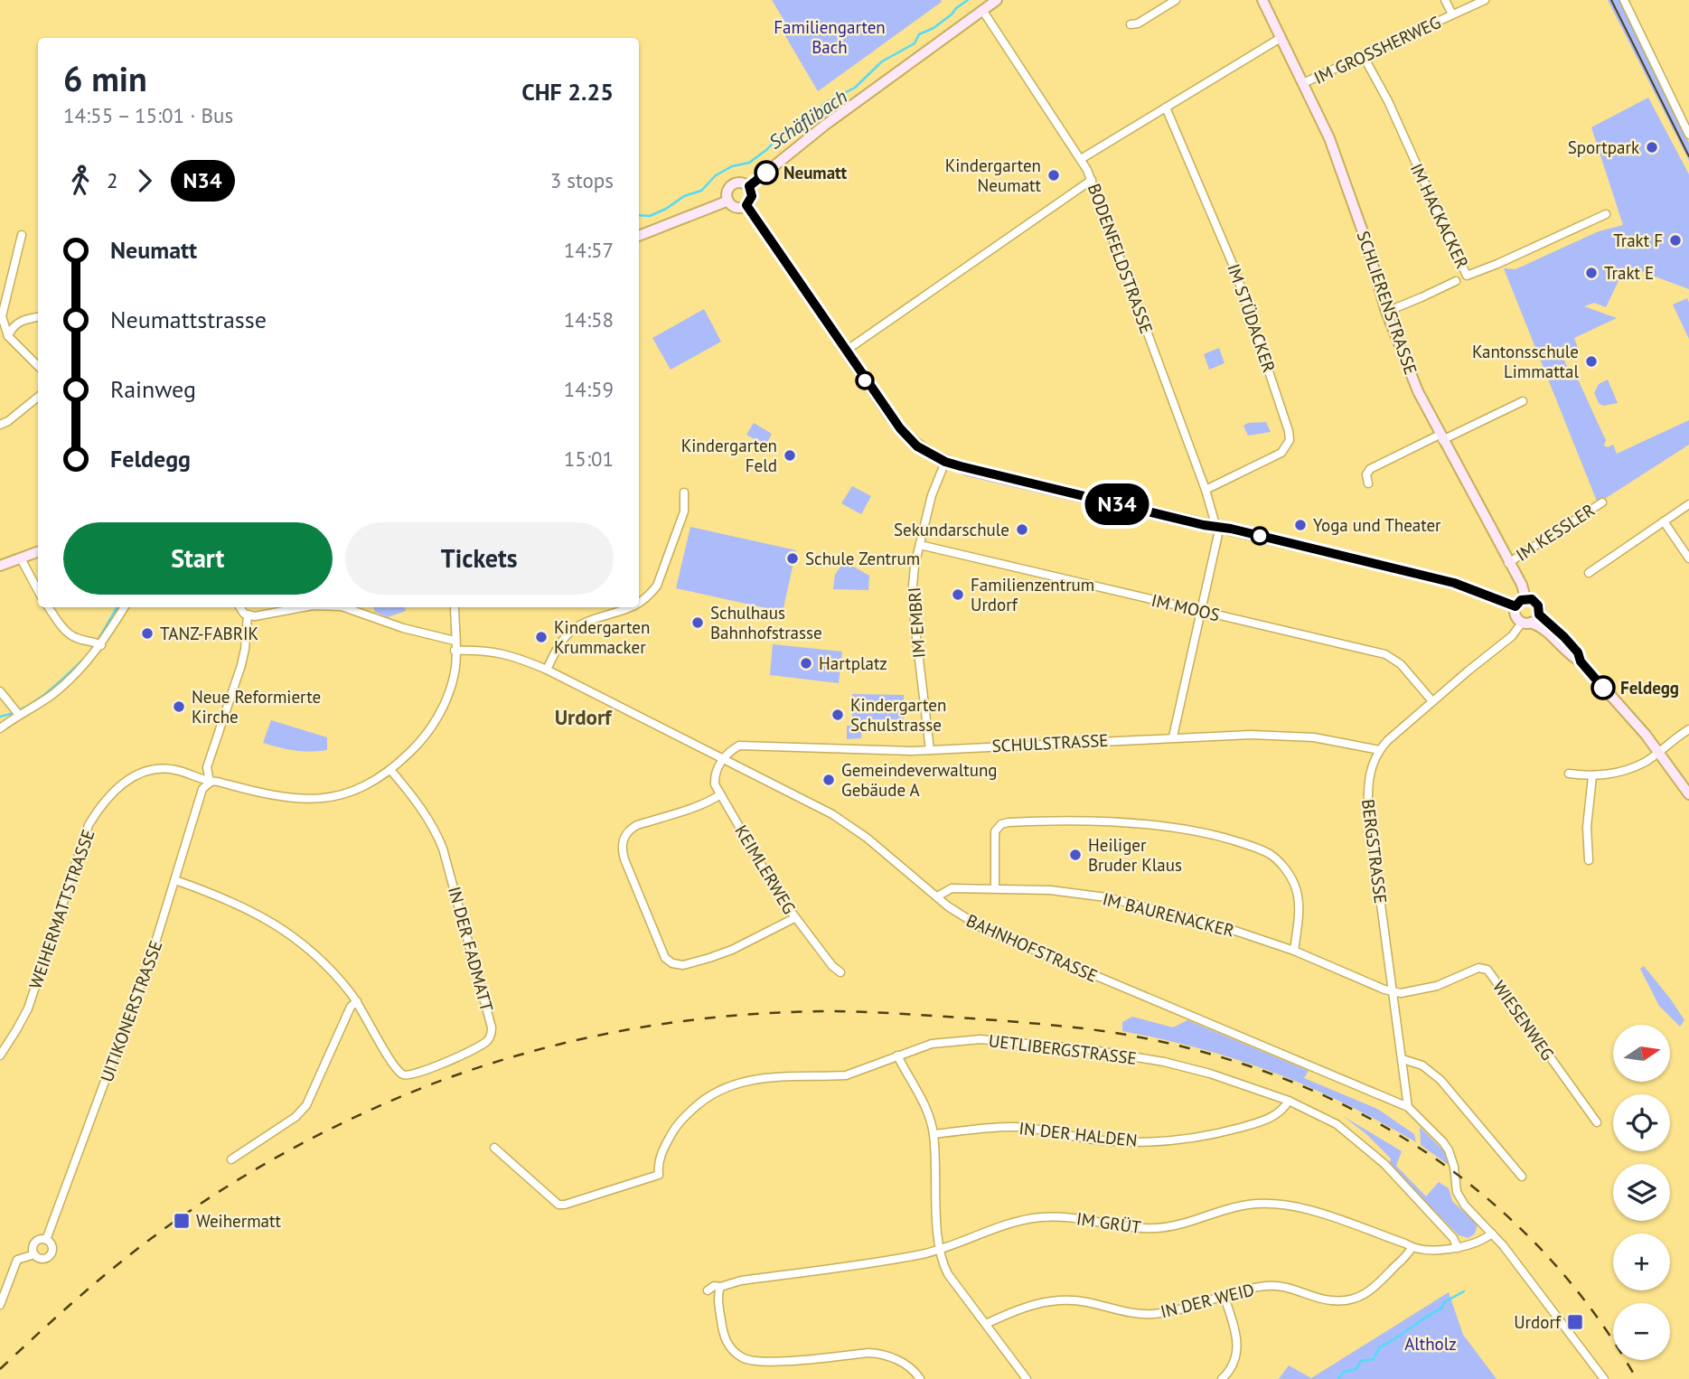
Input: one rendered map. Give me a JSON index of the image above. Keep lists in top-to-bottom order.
{
  "streets": {
    "main road": ["SCHLIERENSTRASSE"],
    "street": [
      "IM GROSSHERWEG",
      "IM HACKACKER",
      "BODENFELDSTRASSE",
      "IM STÜDACKER",
      "IM KESSLER",
      "IM MOOS",
      "IM EMBRI",
      "SCHULSTRASSE",
      "BERGSTRASSE",
      "KEIMLERWEG",
      "WEIHERMATTSTRASSE",
      "IM BAURENACKER",
      "BAHNHOFSTRASSE",
      "IN DER FADMATT",
      "UITIKONERSTRASSE",
      "WIESENWEG",
      "UETLIBERGSTRASSE",
      "IN DER HALDEN",
      "IM GRÜT",
      "IN DER WEID"
    ]
  },
  "crossings": [
    ["IM GROSSHERWEG", "IM HACKACKER"],
    ["IM GROSSHERWEG", "SCHLIERENSTRASSE"],
    ["BODENFELDSTRASSE", "IM STÜDACKER"],
    ["SCHLIERENSTRASSE", "IM KESSLER"],
    ["SCHLIERENSTRASSE", "BERGSTRASSE"],
    ["IM MOOS", "IM EMBRI"],
    ["IM MOOS", "BERGSTRASSE"],
    ["IM EMBRI", "SCHULSTRASSE"],
    ["SCHULSTRASSE", "BERGSTRASSE"],
    ["SCHULSTRASSE", "KEIMLERWEG"],
    ["SCHULSTRASSE", "BAHNHOFSTRASSE"],
    ["BERGSTRASSE", "IM BAURENACKER"],
    ["BERGSTRASSE", "BAHNHOFSTRASSE"],
    ["BERGSTRASSE", "WIESENWEG"],
    ["KEIMLERWEG", "BAHNHOFSTRASSE"],
    ["WEIHERMATTSTRASSE", "BAHNHOFSTRASSE"],
    ["WEIHERMATTSTRASSE", "IN DER FADMATT"],
    ["WEIHERMATTSTRASSE", "UITIKONERSTRASSE"],
    ["IM BAURENACKER", "BAHNHOFSTRASSE"],
    ["IM BAURENACKER", "WIESENWEG"],
    ["BAHNHOFSTRASSE", "IM GRÜT"],
    ["IN DER FADMATT", "UITIKONERSTRASSE"],
    ["UETLIBERGSTRASSE", "IN DER HALDEN"],
    ["UETLIBERGSTRASSE", "IM GRÜT"],
    ["IM GRÜT", "IN DER WEID"]
  ],
  "districts": ["Urdorf"],
  "water": ["Schäflibach"],
  "parks": ["Familiengarten Bach", "Altholz"],
  "places": {
    "other": [
      "Sportpark",
      "Neumatt",
      "Kindergarten Neumatt",
      "Trakt F",
      "Trakt E",
      "Kantonsschule Limmattal",
      "Kindergarten Feld",
      "Yoga und Theater",
      "Sekundarschule",
      "Schule Zentrum",
      "Familienzentrum Urdorf",
      "Schulhaus Bahnhofstrasse",
      "TANZ-FABRIK",
      "Kindergarten Krummacker",
      "Hartplatz",
      "Feldegg",
      "Neue Reformierte Kirche",
      "Kindergarten Schulstrasse",
      "Gemeindeverwaltung Gebäude A",
      "Heiliger Bruder Klaus"
    ],
    "transit": ["Weihermatt", "Urdorf"]
  },
  "lines": ["bus line N34"],
  "north": "right",
  "page": {
    "on_map": "N34",
    "heading": ["6 min", "14:55 – 15:01 · Bus", "CHF 2.25"],
    "legs": ["2", "N34", "3 stops"],
    "list": [
      {
        "name": "Neumatt",
        "value": "14:57"
      },
      {
        "name": "Neumattstrasse",
        "value": "14:58"
      },
      {
        "name": "Rainweg",
        "value": "14:59"
      },
      {
        "name": "Feldegg",
        "value": "15:01"
      }
    ],
    "buttons": ["Start", "Tickets"],
    "map_buttons": ["+", "−"]
  }
}
